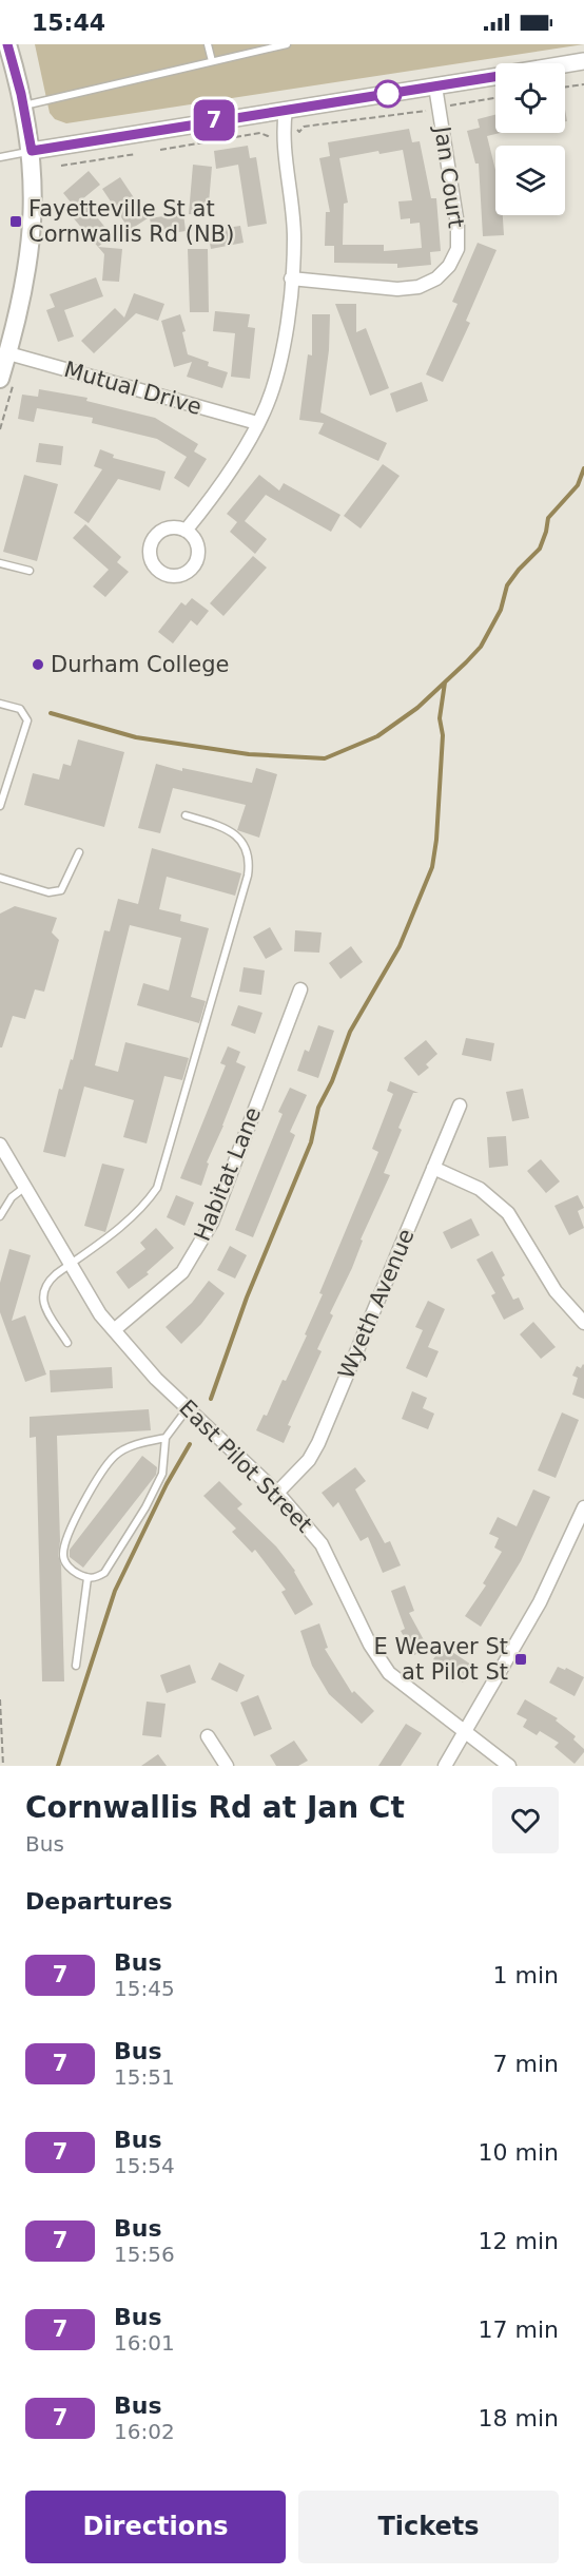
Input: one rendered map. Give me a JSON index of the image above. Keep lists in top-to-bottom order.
{
  "streets": {
    "street": [
      "Jan Court",
      "Mutual Drive",
      "Habitat Lane",
      "Wyeth Avenue",
      "East Pilot Street"
    ]
  },
  "crossings": [
    ["Habitat Lane", "East Pilot Street"],
    ["Wyeth Avenue", "East Pilot Street"]
  ],
  "places": {
    "transit": ["Fayetteville St at Cornwallis Rd (NB)", "E Weaver St at Pilot St"],
    "other": ["Durham College"]
  },
  "lines": ["bus line 7"],
  "page": {
    "status": "15:44",
    "on_map": "7",
    "heading": [
      ["Cornwallis Rd at Jan Ct", "Bus"],
      "Departures"
    ],
    "list": [
      {
        "mark": "7",
        "name": "Bus",
        "note": "15:45",
        "value": "1 min"
      },
      {
        "mark": "7",
        "name": "Bus",
        "note": "15:51",
        "value": "7 min"
      },
      {
        "mark": "7",
        "name": "Bus",
        "note": "15:54",
        "value": "10 min"
      },
      {
        "mark": "7",
        "name": "Bus",
        "note": "15:56",
        "value": "12 min"
      },
      {
        "mark": "7",
        "name": "Bus",
        "note": "16:01",
        "value": "17 min"
      },
      {
        "mark": "7",
        "name": "Bus",
        "note": "16:02",
        "value": "18 min"
      }
    ],
    "buttons": ["Directions", "Tickets"]
  }
}
